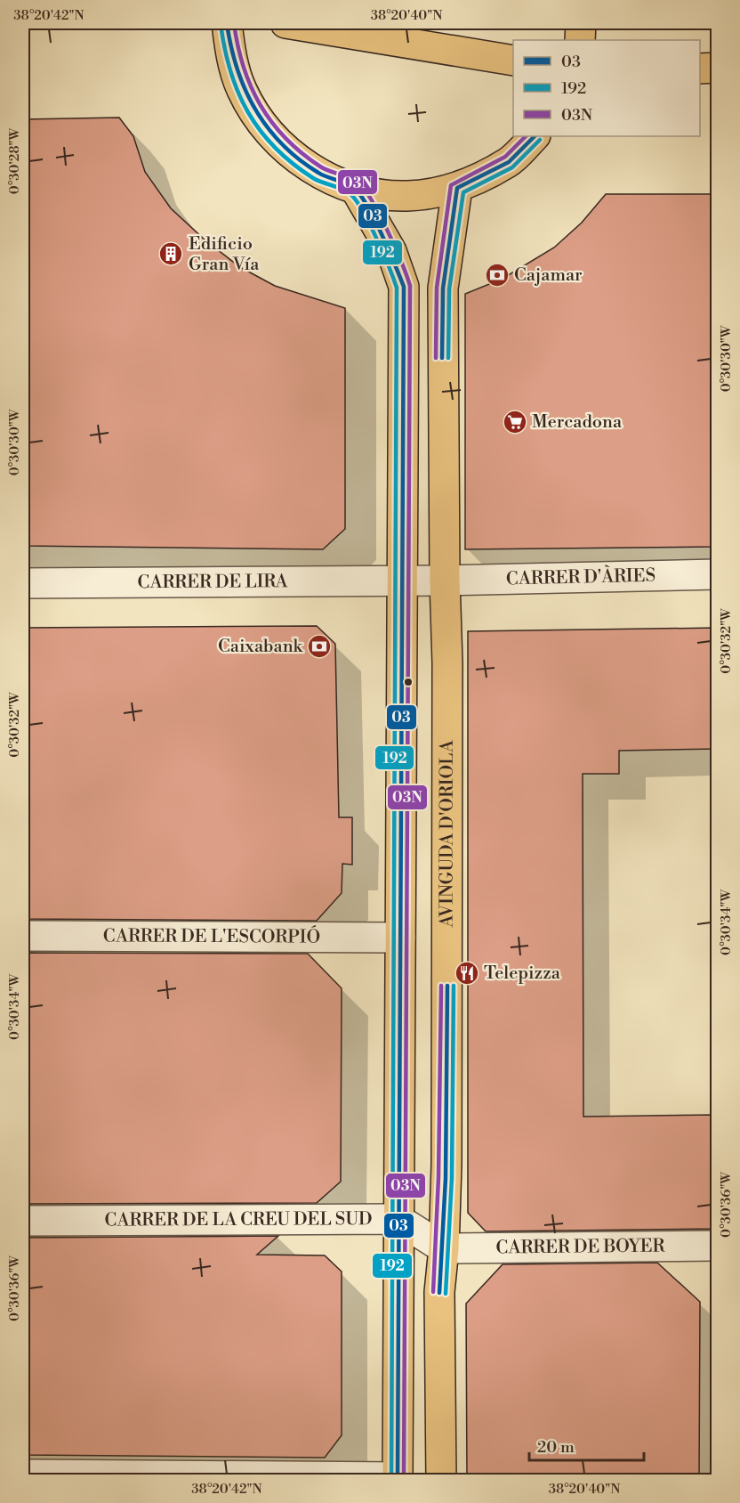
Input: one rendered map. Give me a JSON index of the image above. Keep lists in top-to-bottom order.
{
  "streets": {
    "main road": ["AVINGUDA D'ORIOLA"],
    "street": [
      "CARRER D'ÀRIES",
      "CARRER DE LIRA",
      "CARRER DE L'ESCORPIÓ",
      "CARRER DE LA CREU DEL SUD",
      "CARRER DE BOYER"
    ]
  },
  "crossings": [
    ["CARRER D'ÀRIES", "CARRER DE LIRA"],
    ["CARRER D'ÀRIES", "AVINGUDA D'ORIOLA"],
    ["AVINGUDA D'ORIOLA", "CARRER DE BOYER"]
  ],
  "places": {
    "building": ["Edificio Gran Vía"],
    "bank": ["Cajamar", "Caixabank"],
    "supermarket": ["Mercadona"],
    "restaurant": ["Telepizza"]
  },
  "lines": ["transit line 03", "transit line 03N", "transit line 192"],
  "legend": ["03", "192", "03N"],
  "scale_bar": "20 m",
  "coordinates": [
    "38°20'42\"N",
    "38°20'40\"N",
    "0°30'28\"W",
    "0°30'30\"W",
    "0°30'32\"W",
    "0°30'34\"W",
    "0°30'36\"W"
  ]
}
